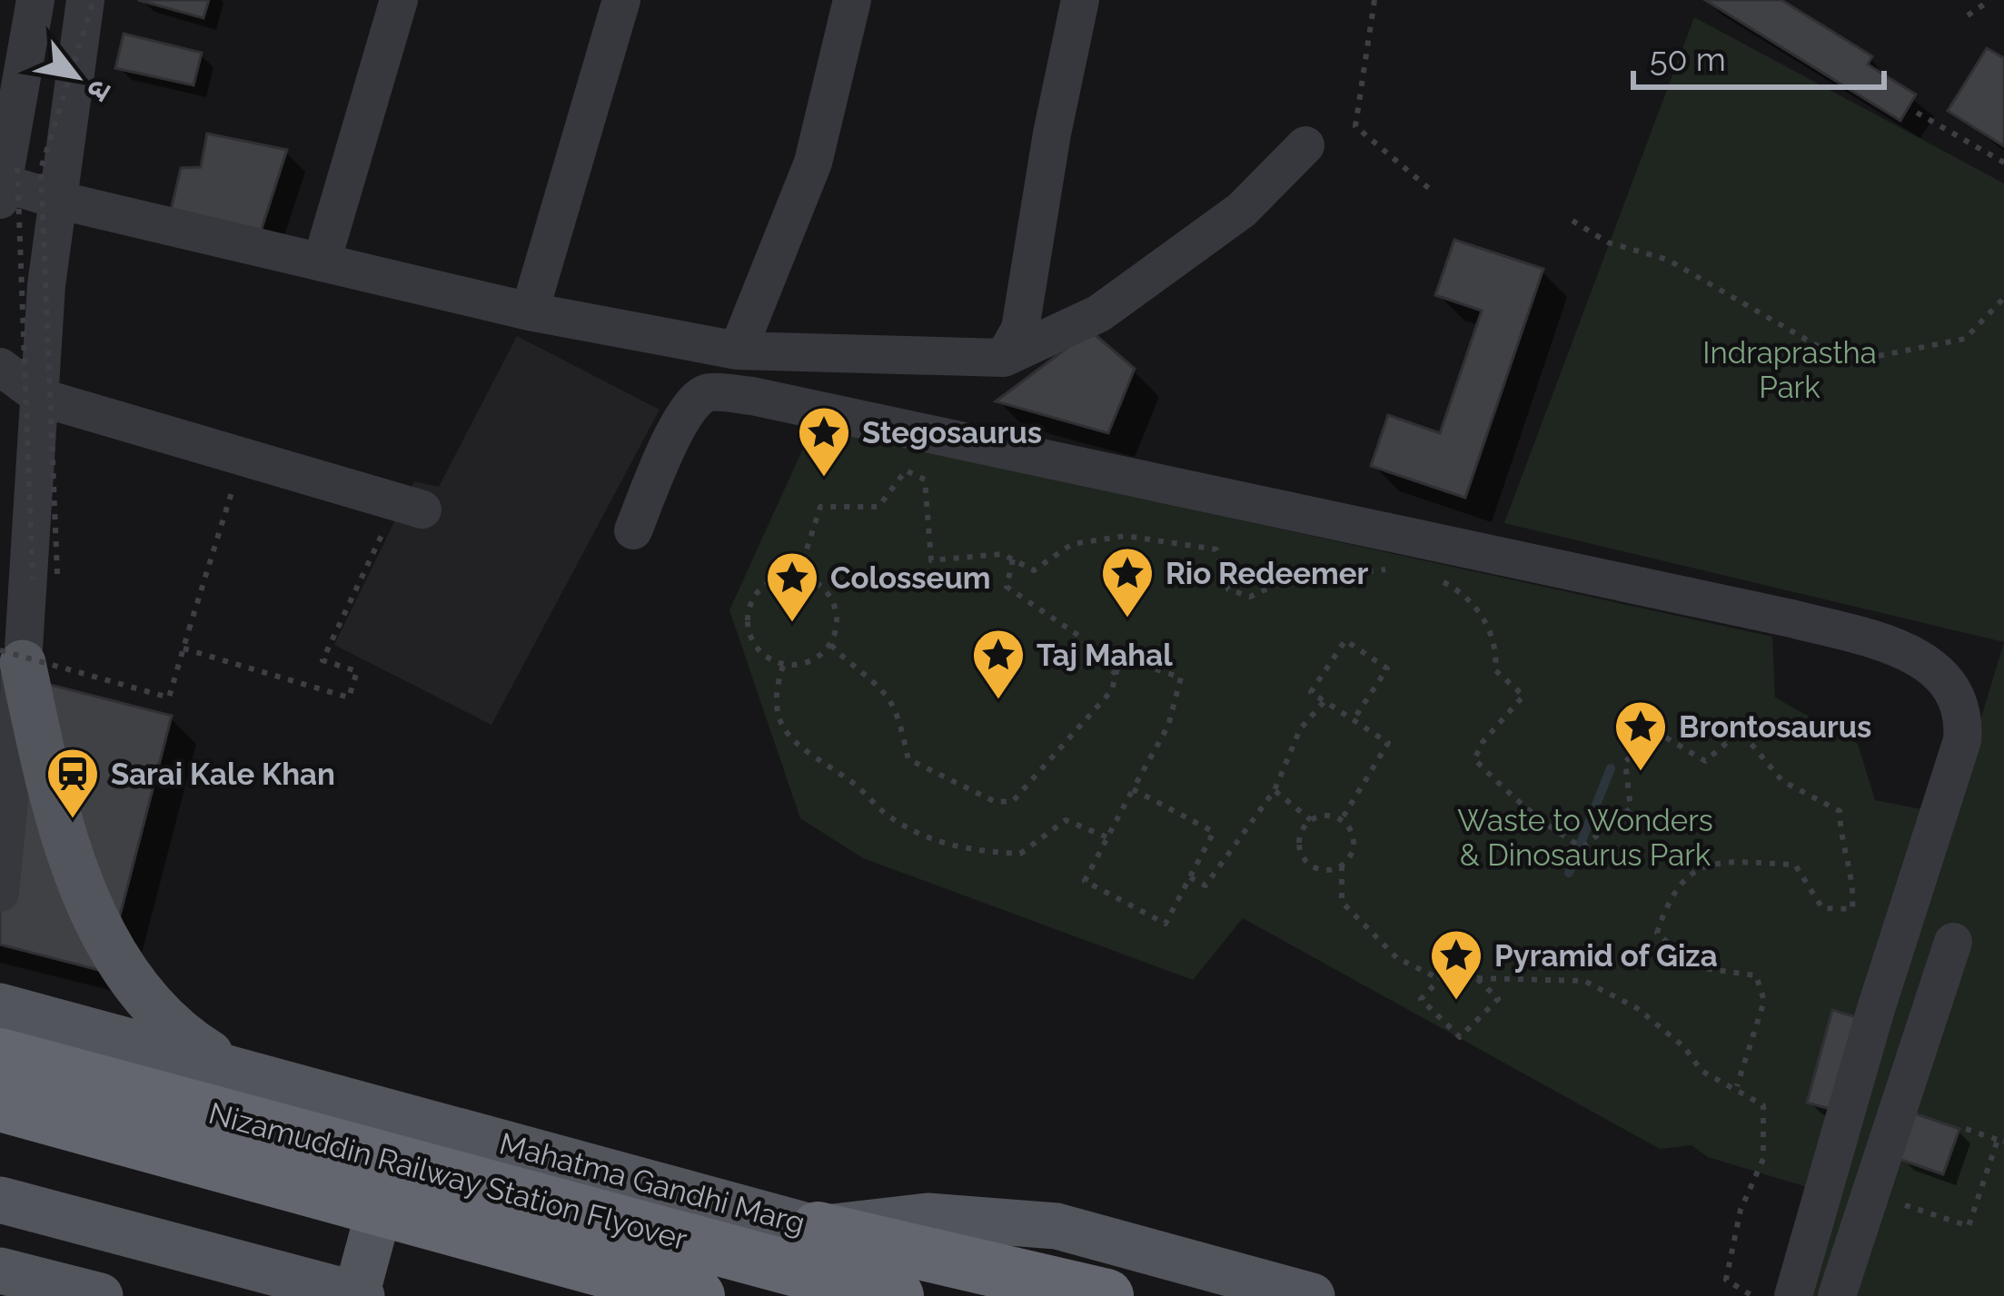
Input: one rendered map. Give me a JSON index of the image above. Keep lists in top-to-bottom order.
{
  "streets": {
    "highway": ["Nizamuddin Railway Station Flyover"],
    "main road": ["Mahatma Gandhi Marg"]
  },
  "parks": ["Indraprastha Park", "Waste to Wonders & Dinosaurus Park"],
  "places": {
    "place": [
      "Stegosaurus",
      "Rio Redeemer",
      "Colosseum",
      "Taj Mahal",
      "Brontosaurus",
      "Pyramid of Giza"
    ],
    "station": ["Sarai Kale Khan"]
  },
  "scale_bar": "50 m",
  "north": "bottom right"
}
